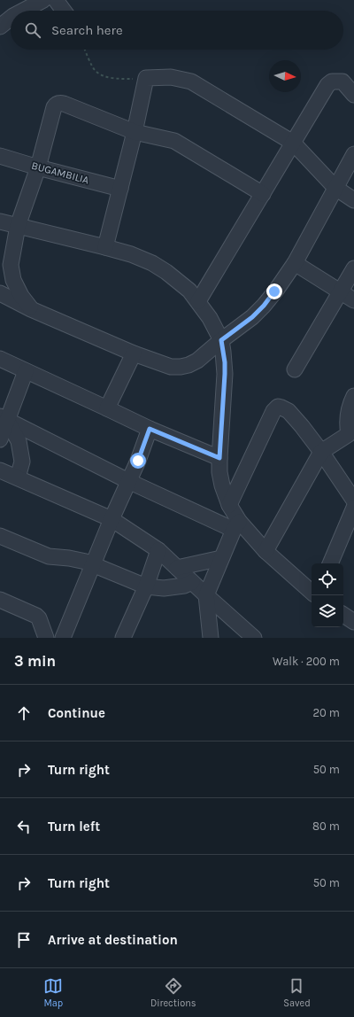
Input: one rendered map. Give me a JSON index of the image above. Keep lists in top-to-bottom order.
{
  "streets": {
    "street": ["BUGAMBILIA"]
  },
  "north": "right",
  "page": {
    "search": "Search here",
    "heading": ["3 min", "Walk · 200 m"],
    "list": [
      ["Continue", "20 m"],
      ["Turn right", "50 m"],
      ["Turn left", "80 m"],
      ["Turn right", "50 m"],
      "Arrive at destination"
    ],
    "nav": ["Map", "Directions", "Saved"]
  }
}
